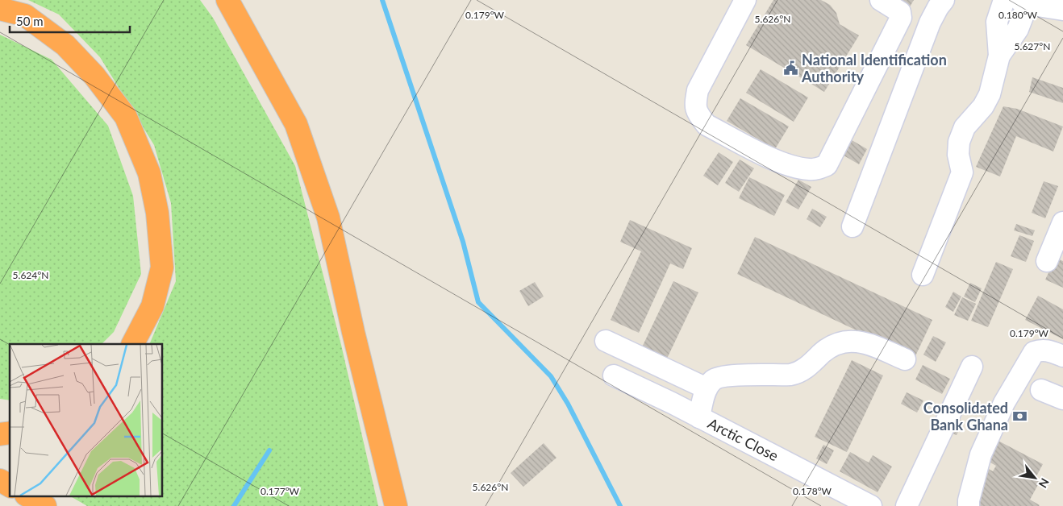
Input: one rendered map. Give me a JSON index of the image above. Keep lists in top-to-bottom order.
{
  "streets": {
    "street": ["Arctic Close"]
  },
  "places": {
    "public building": ["National Identification Authority"],
    "bank": ["Consolidated Bank Ghana"]
  },
  "scale_bar": "50 m",
  "north": "bottom right",
  "coordinates": [
    "0.180°W",
    "0.179°W",
    "5.626°N",
    "5.627°N",
    "5.624°N",
    "0.177°W",
    "0.178°W"
  ]
}
